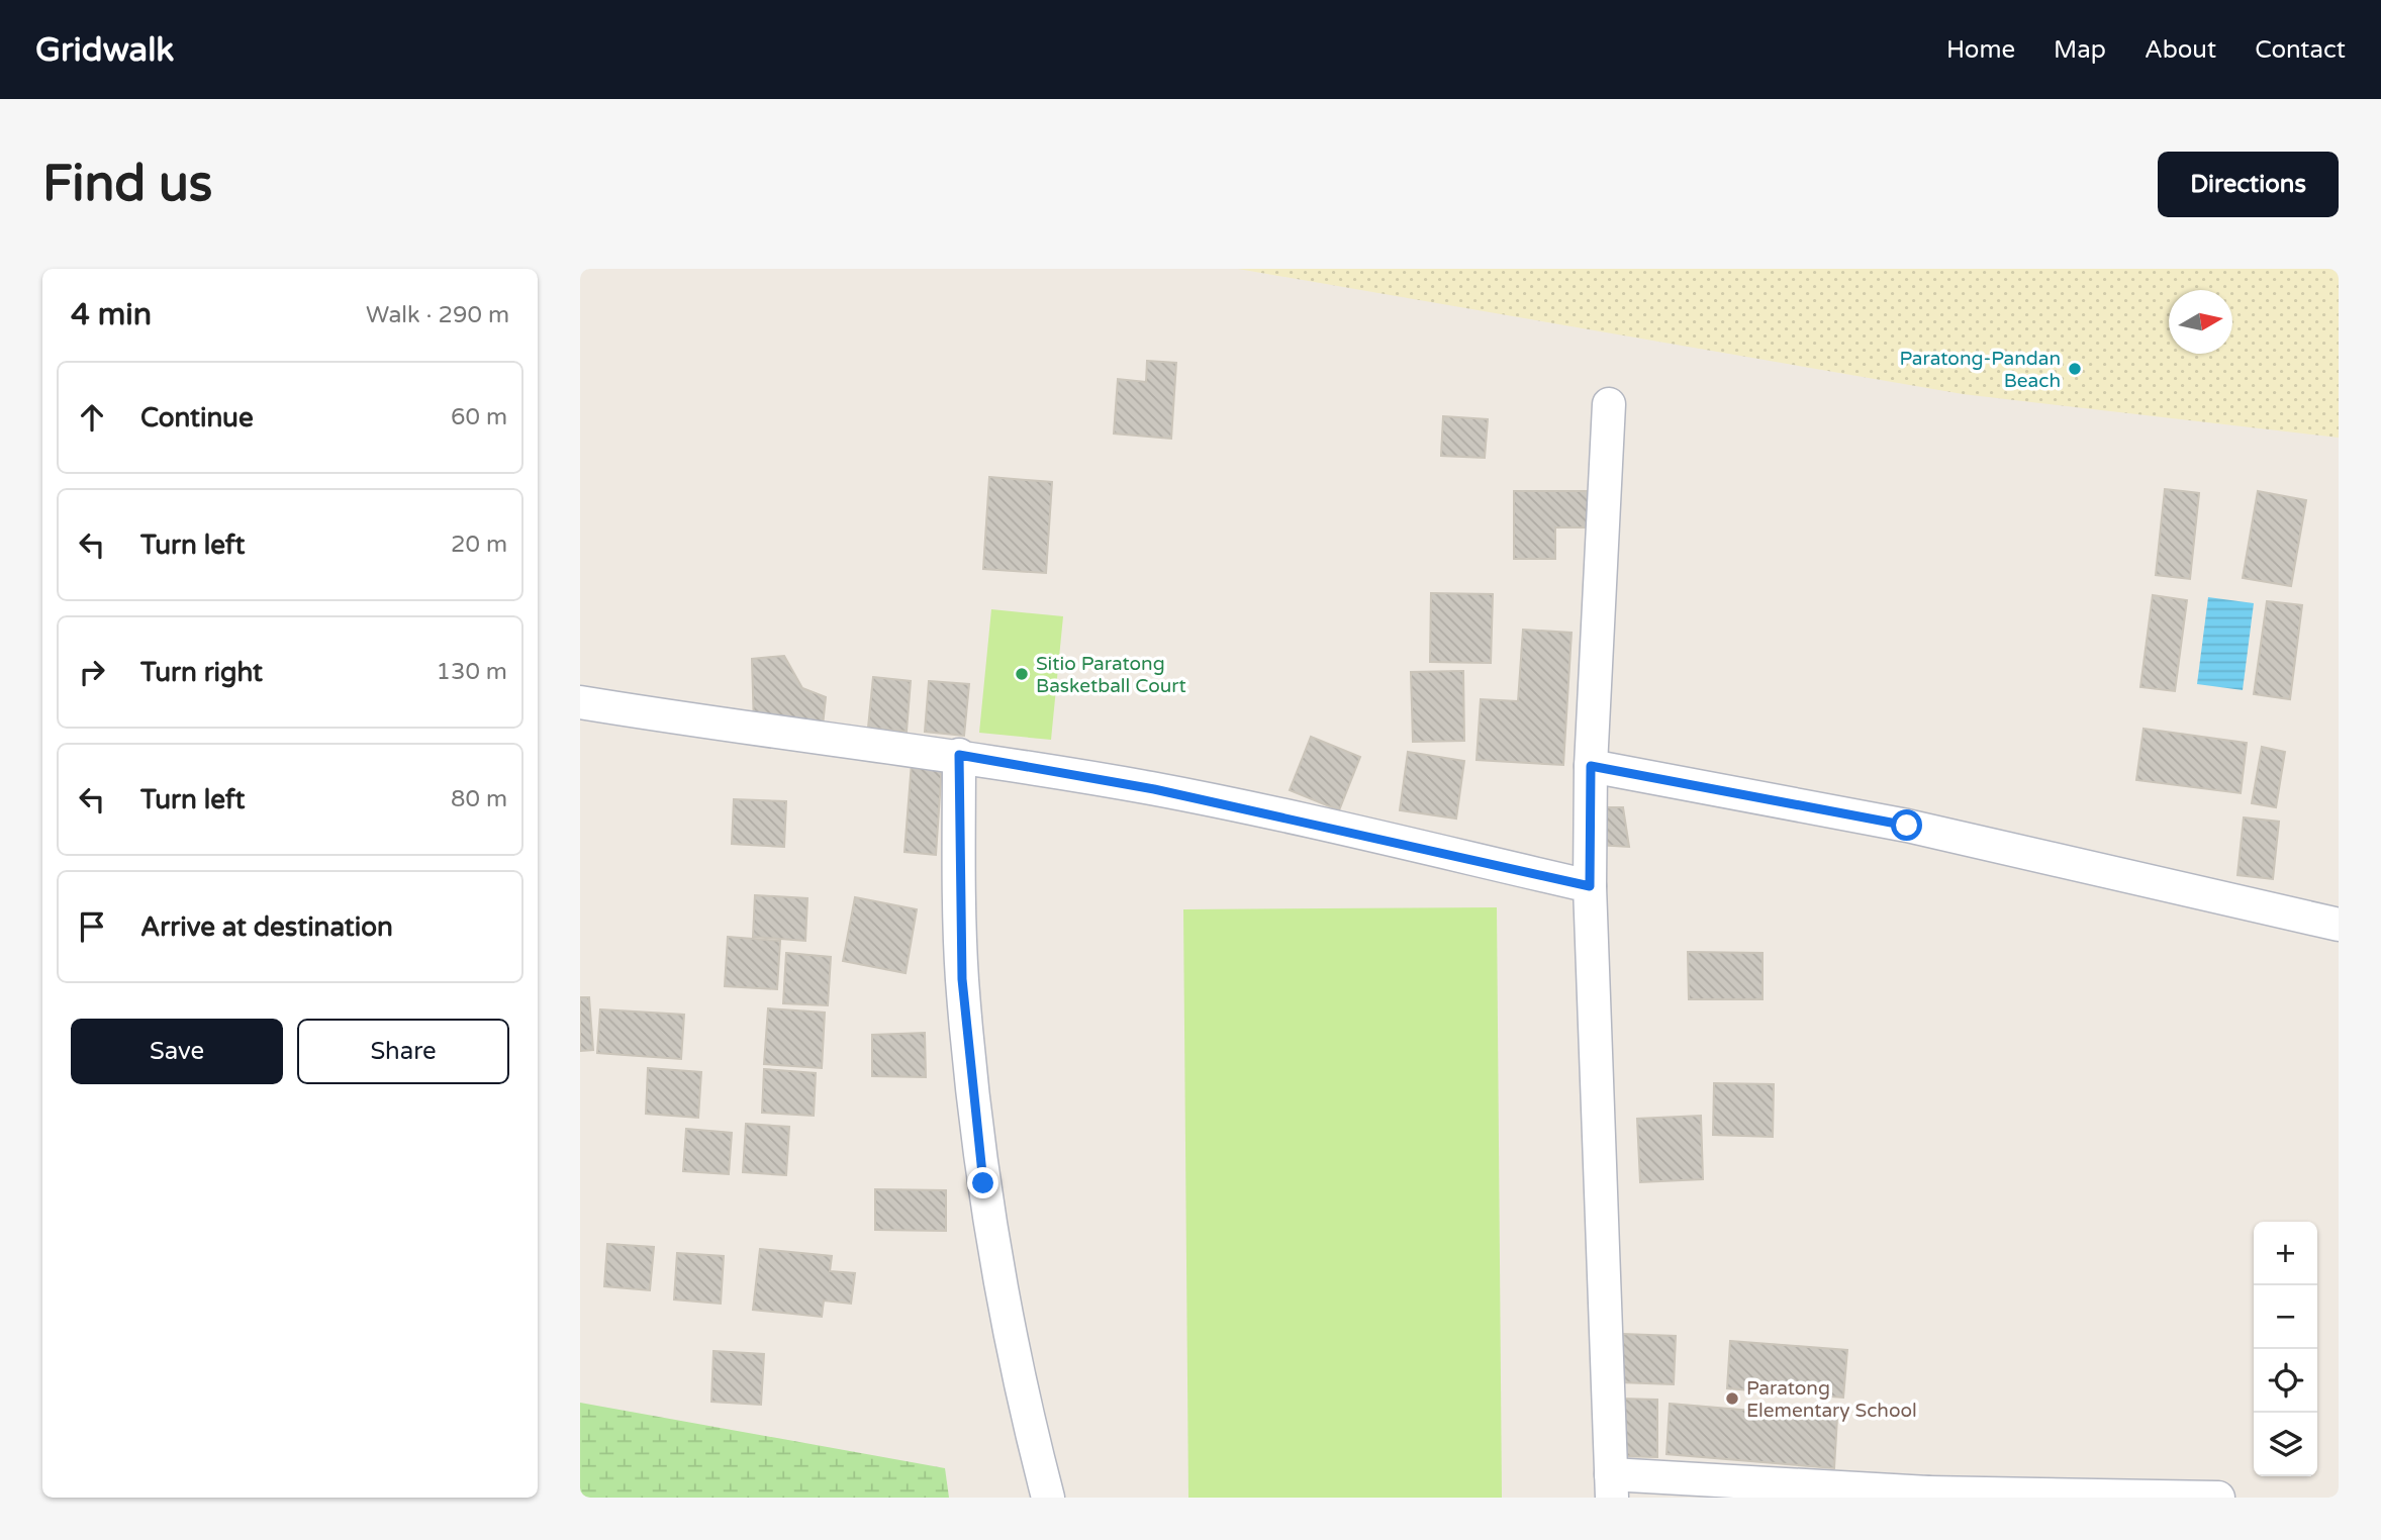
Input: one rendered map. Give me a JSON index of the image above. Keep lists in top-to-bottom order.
{
  "places": ["Paratong-Pandan Beach", "Sitio Paratong Basketball Court", "Paratong Elementary School"],
  "north": "right",
  "page": {
    "header": "Gridwalk",
    "nav": [
      "Home",
      "Map",
      "About",
      "Contact"
    ],
    "buttons": [
      "Directions",
      ["Save", "Share"]
    ],
    "title": "Find us",
    "heading": ["4 min", "Walk · 290 m"],
    "list": [
      ["Continue", "60 m"],
      ["Turn left", "20 m"],
      ["Turn right", "130 m"],
      ["Turn left", "80 m"],
      "Arrive at destination"
    ],
    "map_buttons": ["+", "−"]
  }
}
